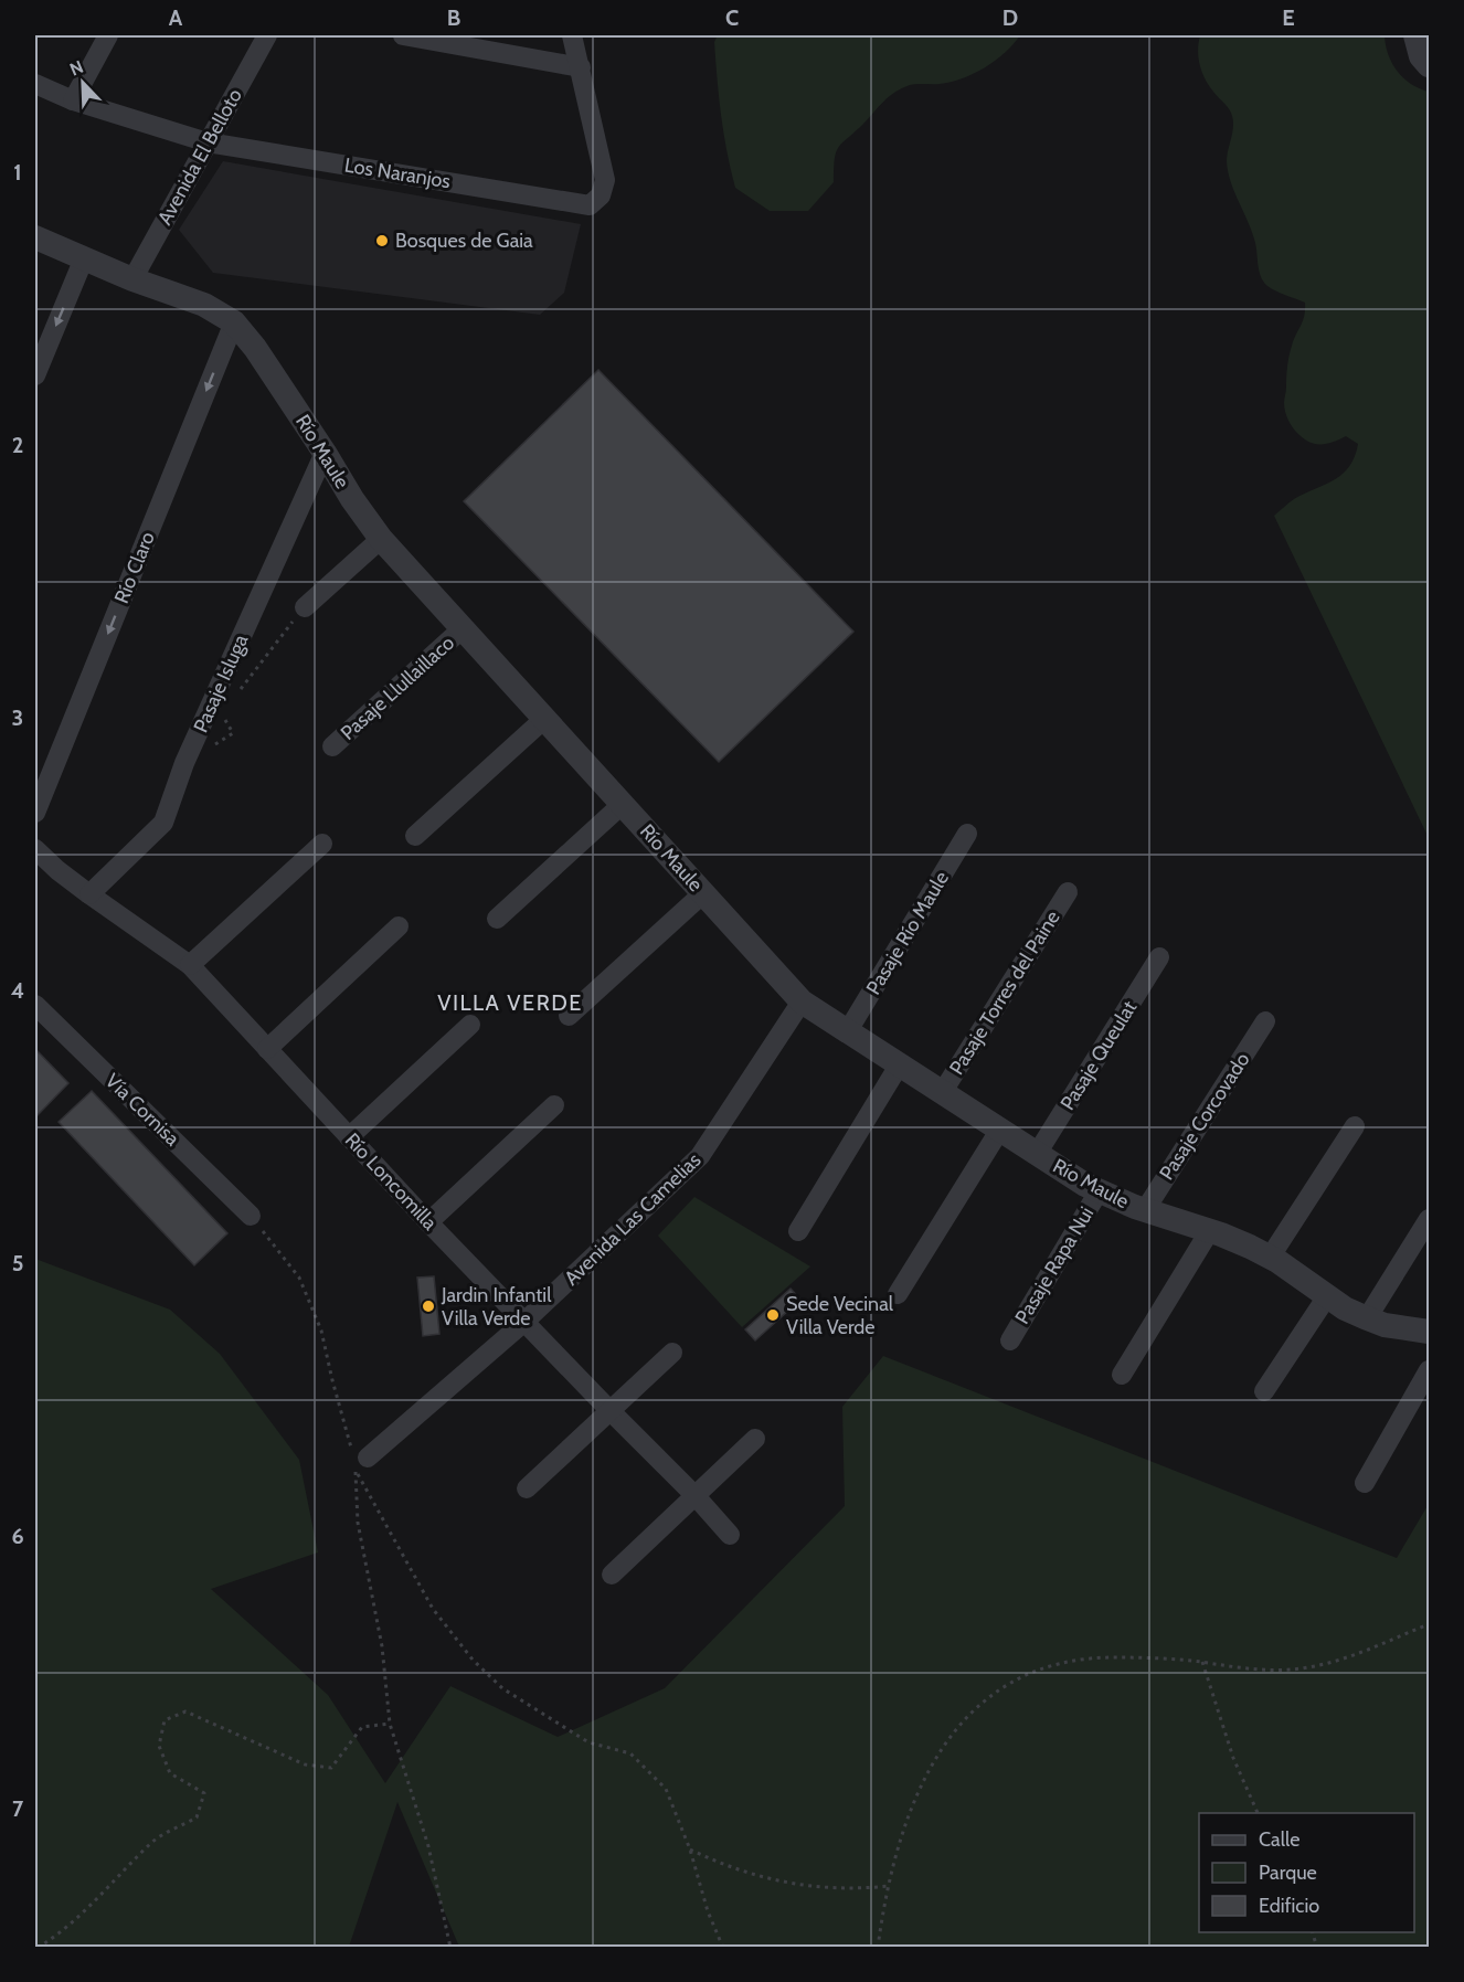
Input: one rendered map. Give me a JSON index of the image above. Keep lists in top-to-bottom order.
{
  "streets": {
    "street": [
      "Avenida El Belloto",
      "Los Naranjos",
      "Río Maule",
      "Río Claro",
      "Pasaje Isluga",
      "Pasaje Llullaillaco",
      "Pasaje Río Maule",
      "Pasaje Torres del Paine",
      "Pasaje Queulat",
      "Vía Cornisa",
      "Pasaje Corcovado",
      "Río Loncomilla",
      "Avenida Las Camelias",
      "Pasaje Rapa Nui"
    ]
  },
  "crossings": [
    ["Avenida El Belloto", "Los Naranjos"],
    ["Avenida El Belloto", "Río Maule"],
    ["Río Maule", "Río Claro"],
    ["Río Maule", "Pasaje Isluga"],
    ["Río Maule", "Pasaje Llullaillaco"],
    ["Río Maule", "Pasaje Río Maule"],
    ["Río Maule", "Pasaje Torres del Paine"],
    ["Río Maule", "Pasaje Queulat"],
    ["Río Maule", "Pasaje Corcovado"],
    ["Río Maule", "Avenida Las Camelias"],
    ["Río Maule", "Pasaje Rapa Nui"],
    ["Pasaje Isluga", "Río Loncomilla"],
    ["Río Loncomilla", "Avenida Las Camelias"]
  ],
  "one_way": ["Río Claro"],
  "districts": ["VILLA VERDE"],
  "places": ["Bosques de Gaia", "Jardin Infantil Villa Verde", "Sede Vecinal Villa Verde"],
  "legend": ["Calle", "Parque", "Edificio"],
  "north": "top left",
  "grid": {
    "columns": [
      "A",
      "B",
      "C",
      "D",
      "E"
    ],
    "rows": [
      "1",
      "2",
      "3",
      "4",
      "5",
      "6",
      "7"
    ]
  }
}
